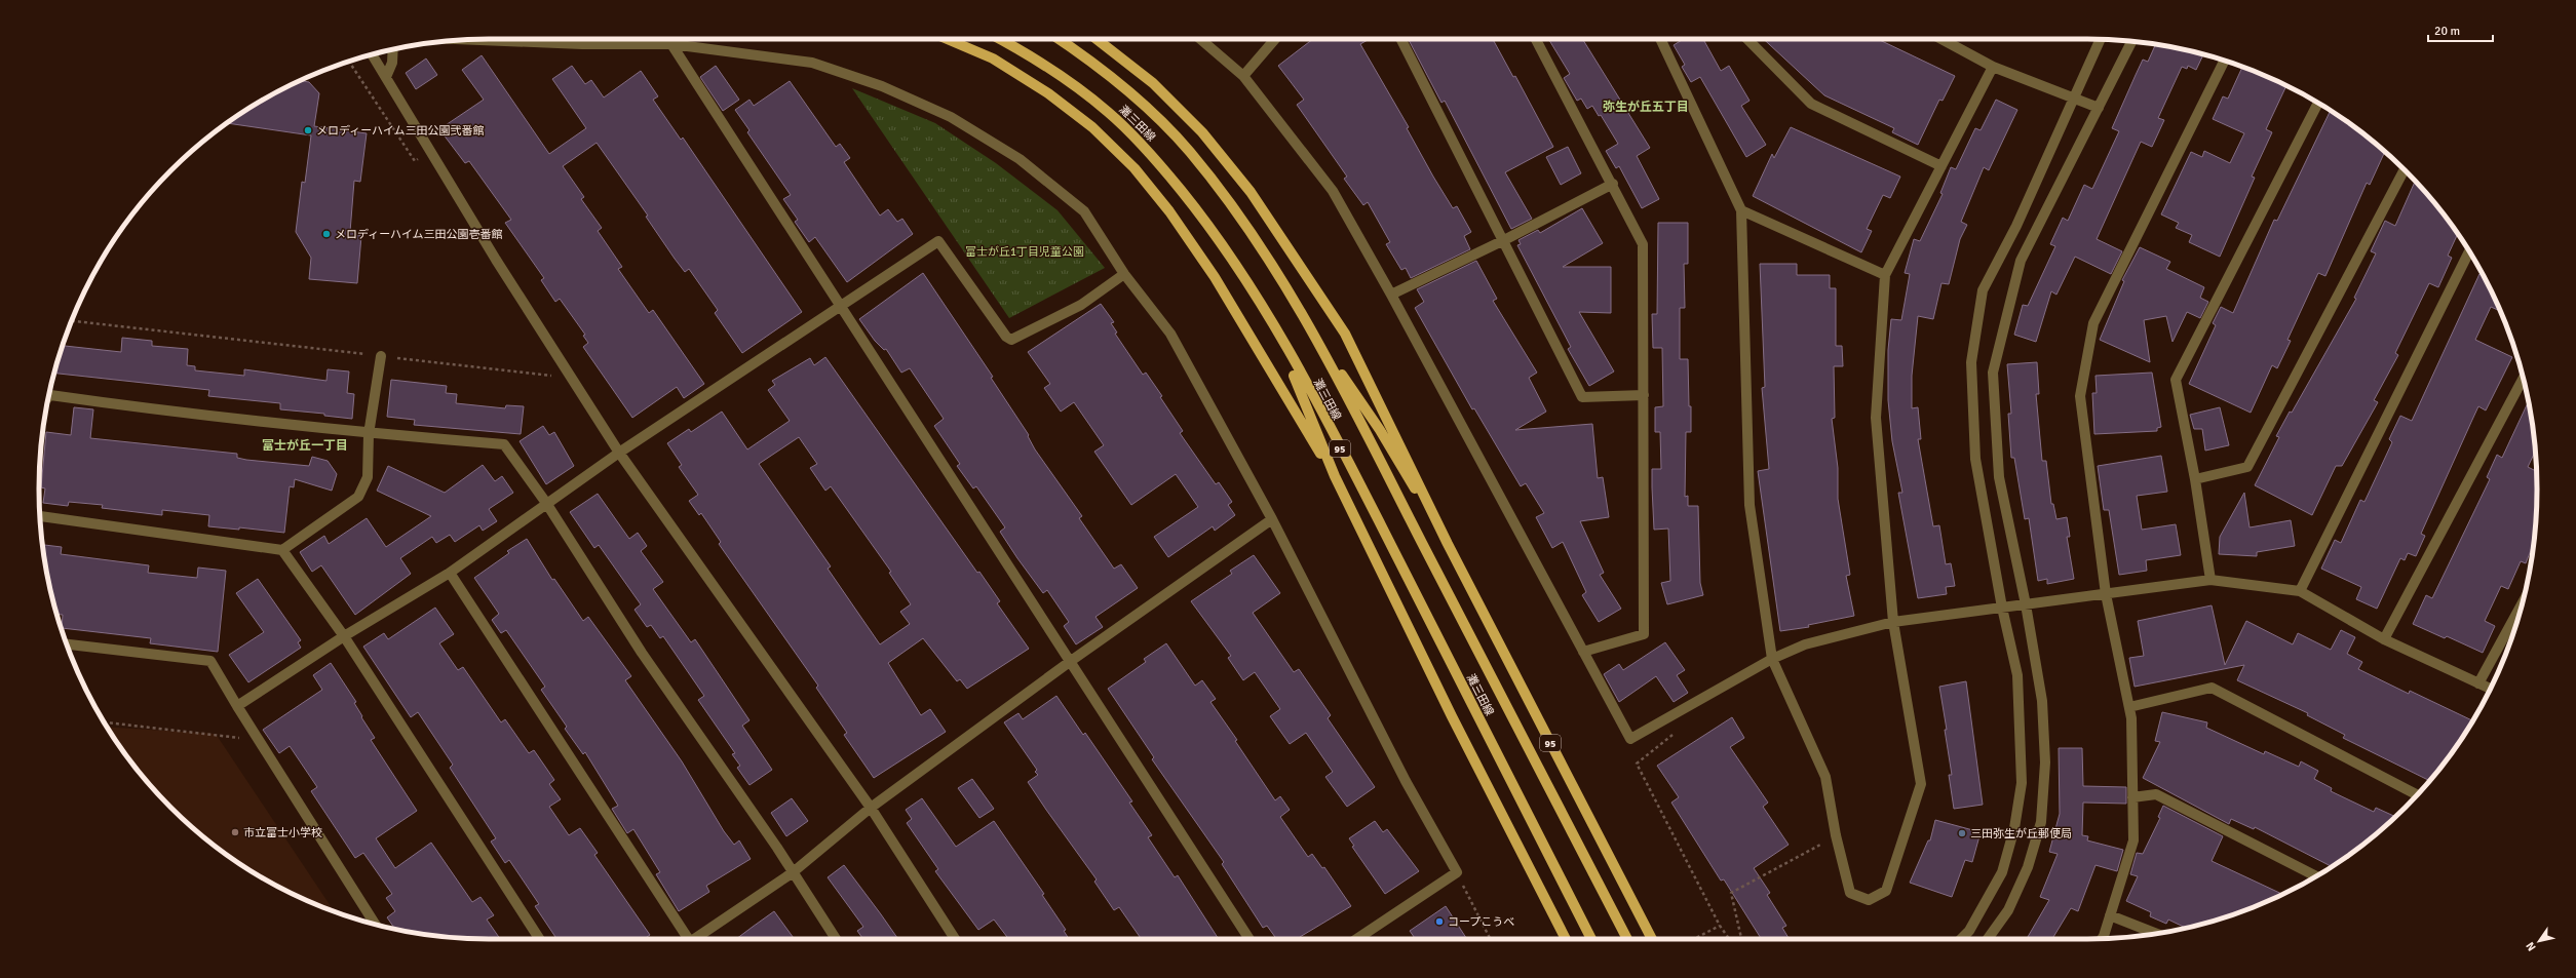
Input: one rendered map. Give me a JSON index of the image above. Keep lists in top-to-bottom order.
{
  "streets": {
    "main road": ["灘三田線", "95"]
  },
  "crossings": [
    ["灘三田線", "95"]
  ],
  "districts": ["弥生が丘五丁目", "富士が丘一丁目"],
  "parks": ["富士が丘1丁目児童公園"],
  "places": [
    "メロディーハイム三田公園弐番館",
    "メロディーハイム三田公園壱番館",
    "市立富士小学校",
    "三田弥生が丘郵便局",
    "コープこうべ"
  ],
  "scale_bar": "20 m",
  "north": "bottom left"
}
